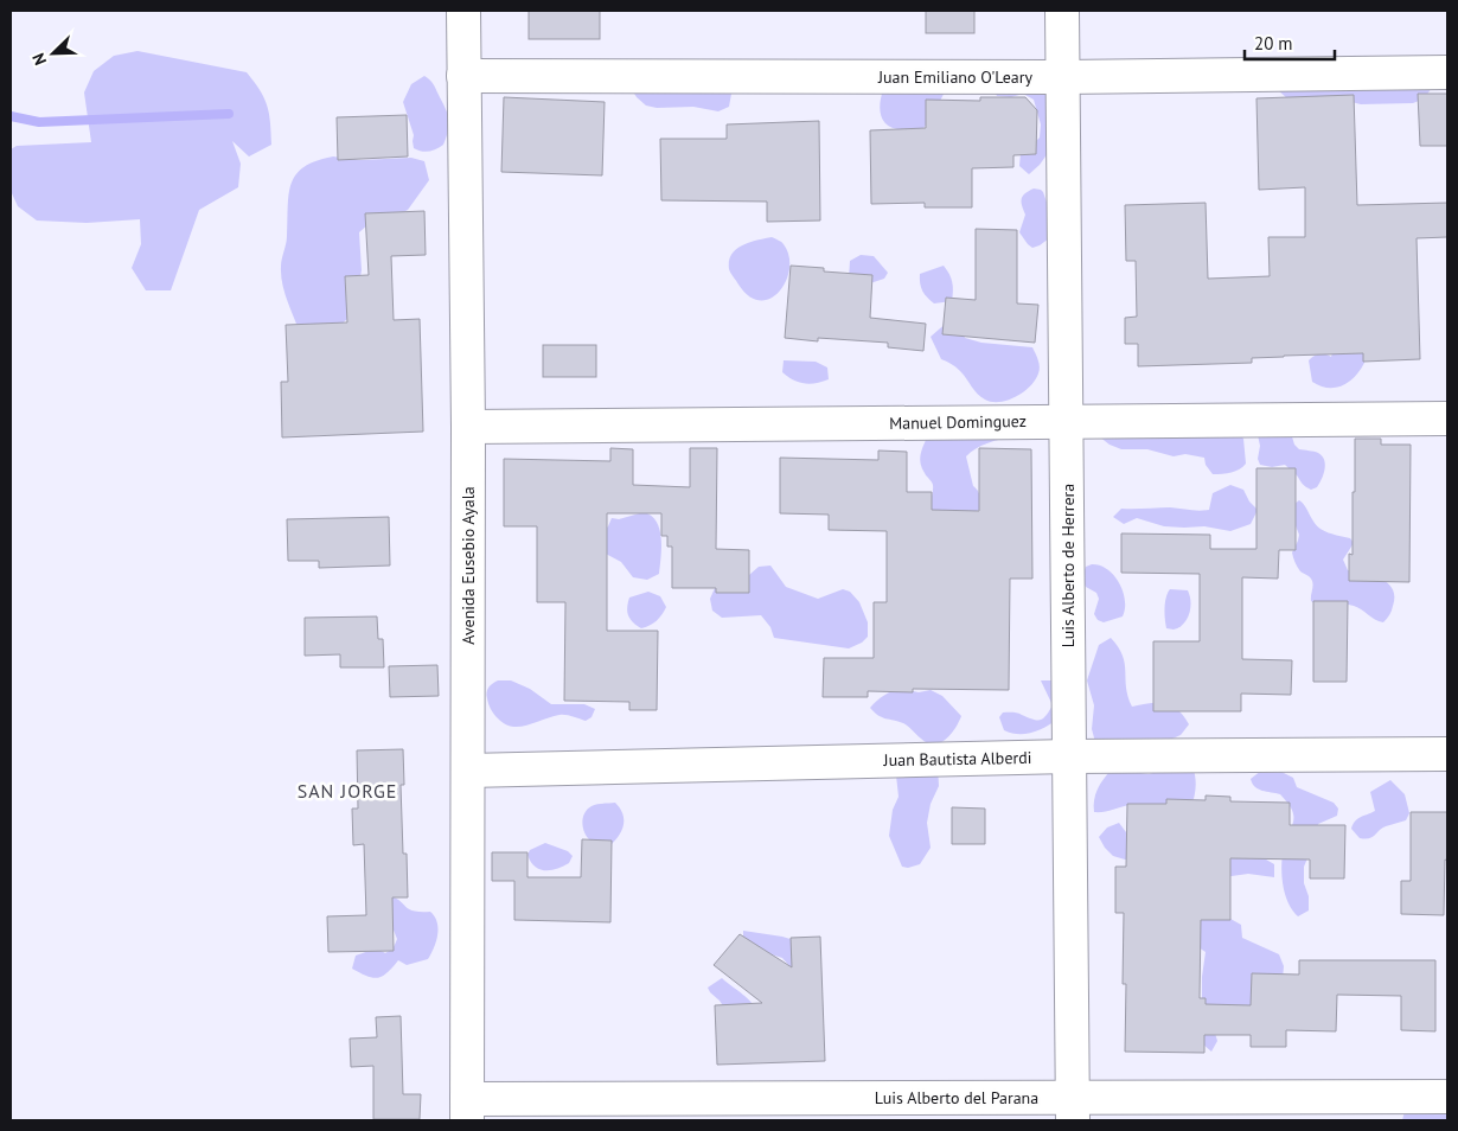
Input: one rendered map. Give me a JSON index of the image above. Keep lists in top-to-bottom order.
{
  "streets": {
    "street": [
      "Juan Emiliano O'Leary",
      "Manuel Dominguez",
      "Avenida Eusebio Ayala",
      "Luis Alberto de Herrera",
      "Juan Bautista Alberdi",
      "Luis Alberto del Parana"
    ]
  },
  "crossings": [
    ["Juan Emiliano O'Leary", "Avenida Eusebio Ayala"],
    ["Juan Emiliano O'Leary", "Luis Alberto de Herrera"],
    ["Manuel Dominguez", "Avenida Eusebio Ayala"],
    ["Manuel Dominguez", "Luis Alberto de Herrera"],
    ["Avenida Eusebio Ayala", "Juan Bautista Alberdi"],
    ["Avenida Eusebio Ayala", "Luis Alberto del Parana"],
    ["Luis Alberto de Herrera", "Juan Bautista Alberdi"],
    ["Luis Alberto de Herrera", "Luis Alberto del Parana"]
  ],
  "districts": ["SAN JORGE"],
  "scale_bar": "20 m",
  "north": "bottom left"
}
